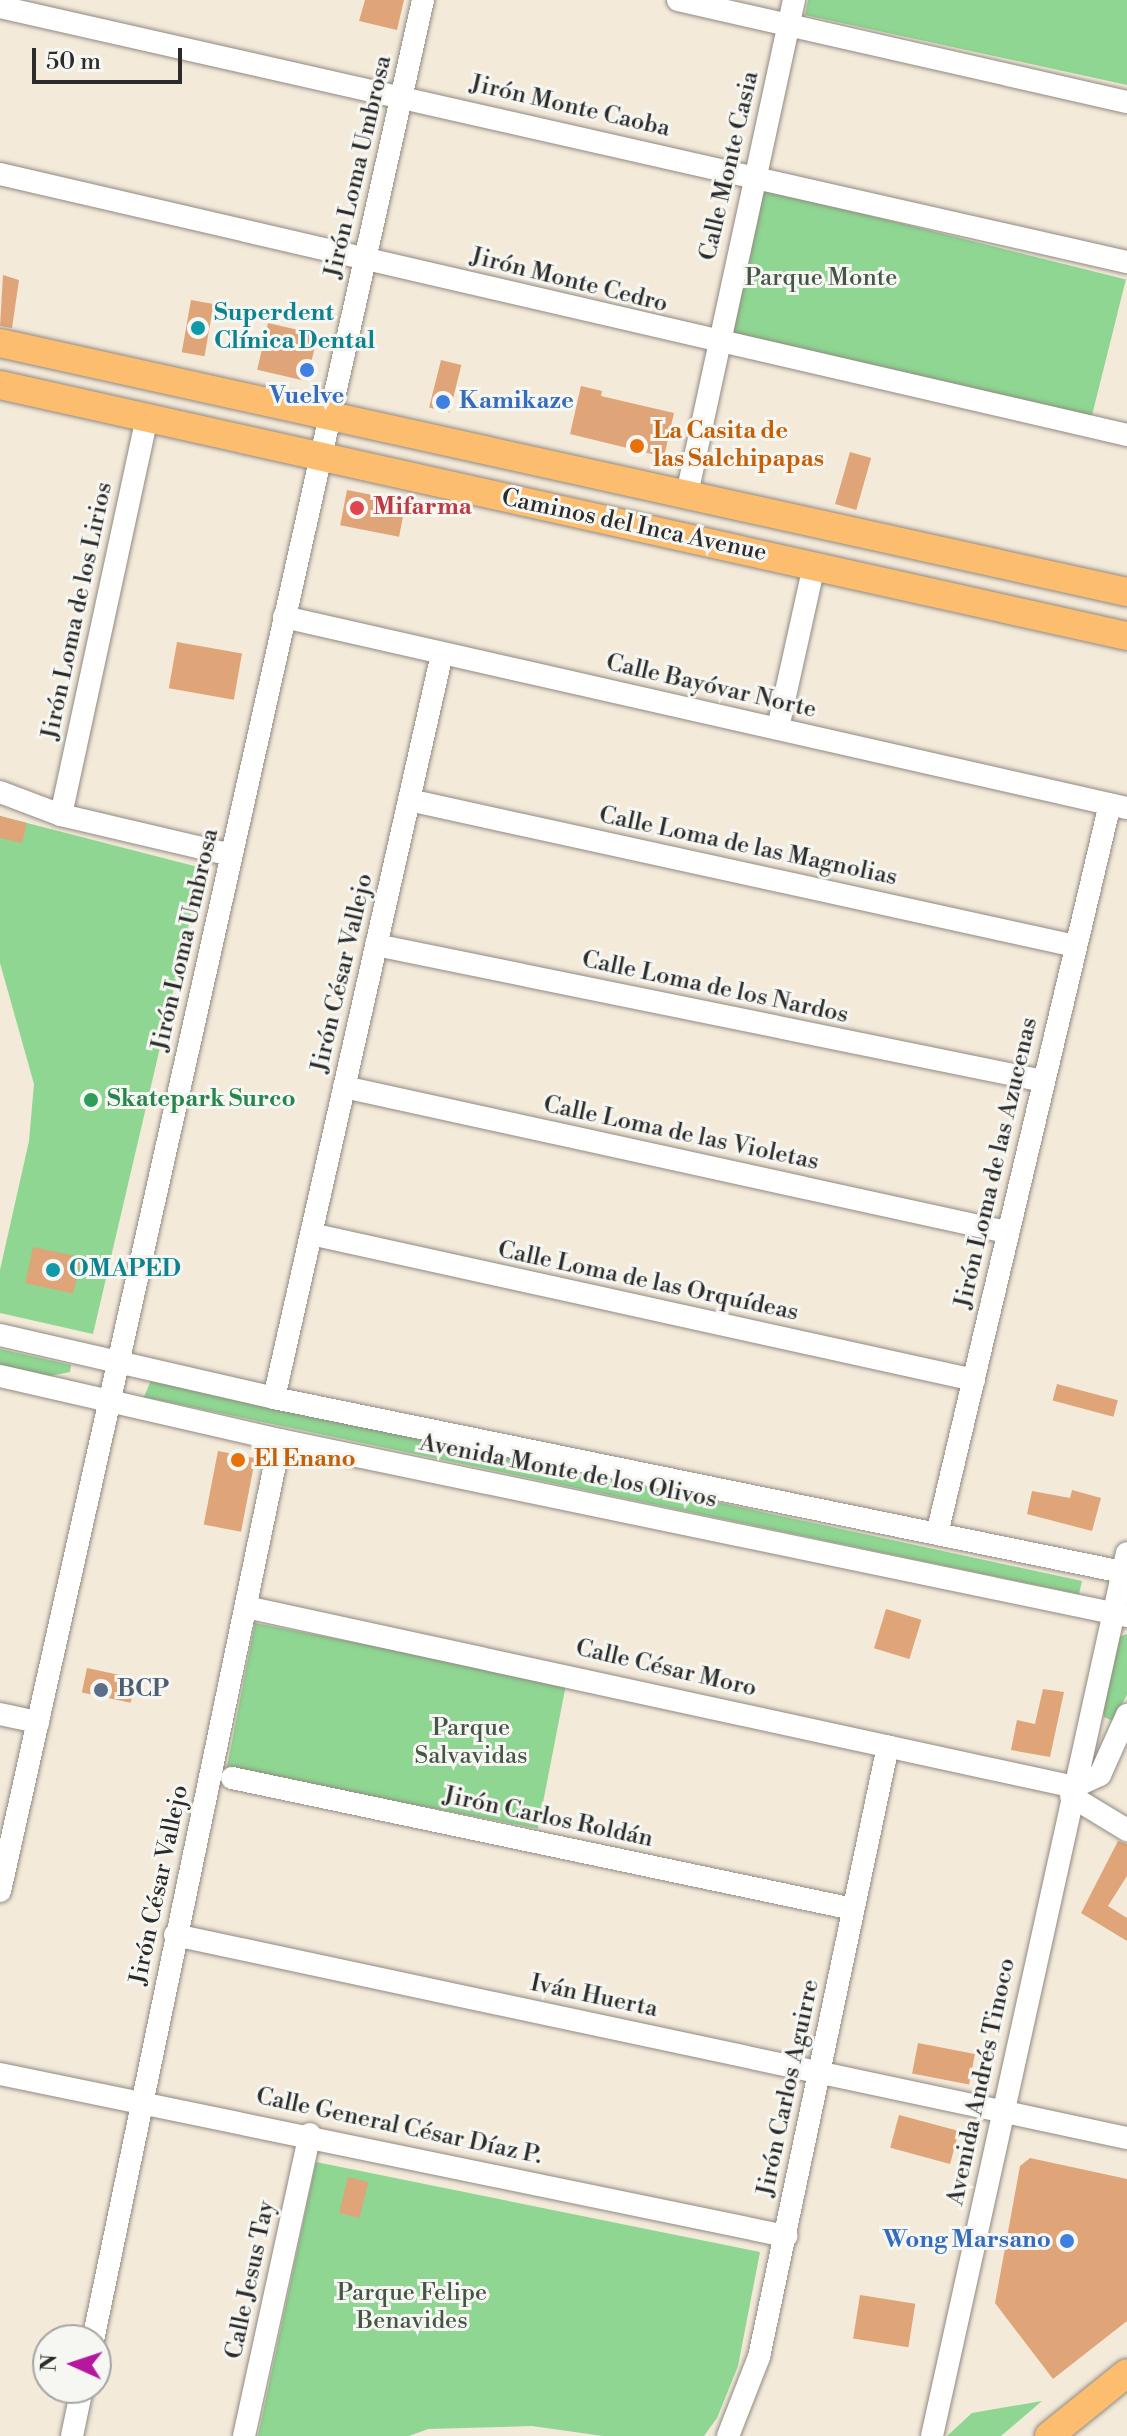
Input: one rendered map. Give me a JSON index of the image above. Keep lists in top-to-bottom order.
{
  "streets": {
    "main road": ["Caminos del Inca Avenue"],
    "street": [
      "Jirón Monte Caoba",
      "Calle Monte Casia",
      "Jirón Loma Umbrosa",
      "Jirón Monte Cedro",
      "Jirón Loma de los Lirios",
      "Calle Bayóvar Norte",
      "Calle Loma de las Magnolias",
      "Jirón César Vallejo",
      "Calle Loma de los Nardos",
      "Calle Loma de las Violetas",
      "Jirón Loma de las Azucenas",
      "Calle Loma de las Orquídeas",
      "Avenida Monte de los Olivos",
      "Calle César Moro",
      "Jirón Carlos Roldán",
      "Iván Huerta",
      "Avenida Andrés Tinoco",
      "Jirón Carlos Aguirre",
      "Calle General César Díaz P.",
      "Calle Jesus Tay"
    ]
  },
  "crossings": [
    ["Jirón Monte Caoba", "Calle Monte Casia"],
    ["Jirón Monte Caoba", "Jirón Loma Umbrosa"],
    ["Calle Monte Casia", "Jirón Monte Cedro"],
    ["Calle Monte Casia", "Caminos del Inca Avenue"],
    ["Jirón Loma Umbrosa", "Jirón Monte Cedro"],
    ["Jirón Loma Umbrosa", "Caminos del Inca Avenue"],
    ["Jirón Loma Umbrosa", "Calle Bayóvar Norte"],
    ["Jirón Loma Umbrosa", "Avenida Monte de los Olivos"],
    ["Caminos del Inca Avenue", "Jirón Loma de los Lirios"],
    ["Calle Bayóvar Norte", "Jirón César Vallejo"],
    ["Calle Bayóvar Norte", "Jirón Loma de las Azucenas"],
    ["Calle Loma de las Magnolias", "Jirón César Vallejo"],
    ["Calle Loma de las Magnolias", "Jirón Loma de las Azucenas"],
    ["Jirón César Vallejo", "Calle Loma de los Nardos"],
    ["Jirón César Vallejo", "Calle Loma de las Violetas"],
    ["Jirón César Vallejo", "Calle Loma de las Orquídeas"],
    ["Jirón César Vallejo", "Avenida Monte de los Olivos"],
    ["Jirón César Vallejo", "Calle César Moro"],
    ["Jirón César Vallejo", "Iván Huerta"],
    ["Jirón César Vallejo", "Calle General César Díaz P."],
    ["Calle Loma de los Nardos", "Jirón Loma de las Azucenas"],
    ["Calle Loma de las Violetas", "Jirón Loma de las Azucenas"],
    ["Jirón Loma de las Azucenas", "Calle Loma de las Orquídeas"],
    ["Jirón Loma de las Azucenas", "Avenida Monte de los Olivos"],
    ["Avenida Monte de los Olivos", "Avenida Andrés Tinoco"],
    ["Calle César Moro", "Avenida Andrés Tinoco"],
    ["Calle César Moro", "Jirón Carlos Aguirre"],
    ["Jirón Carlos Roldán", "Jirón Carlos Aguirre"],
    ["Iván Huerta", "Avenida Andrés Tinoco"],
    ["Iván Huerta", "Jirón Carlos Aguirre"],
    ["Jirón Carlos Aguirre", "Calle General César Díaz P."],
    ["Calle General César Díaz P.", "Calle Jesus Tay"]
  ],
  "parks": ["Parque Monte", "Parque Salvavidas", "Parque Felipe Benavides"],
  "places": [
    "Superdent Clínica Dental",
    "Vuelve",
    "Kamikaze",
    "La Casita de las Salchipapas",
    "Mifarma",
    "Skatepark Surco",
    "OMAPED",
    "El Enano",
    "BCP",
    "Wong Marsano"
  ],
  "scale_bar": "50 m",
  "north": "left"
}
